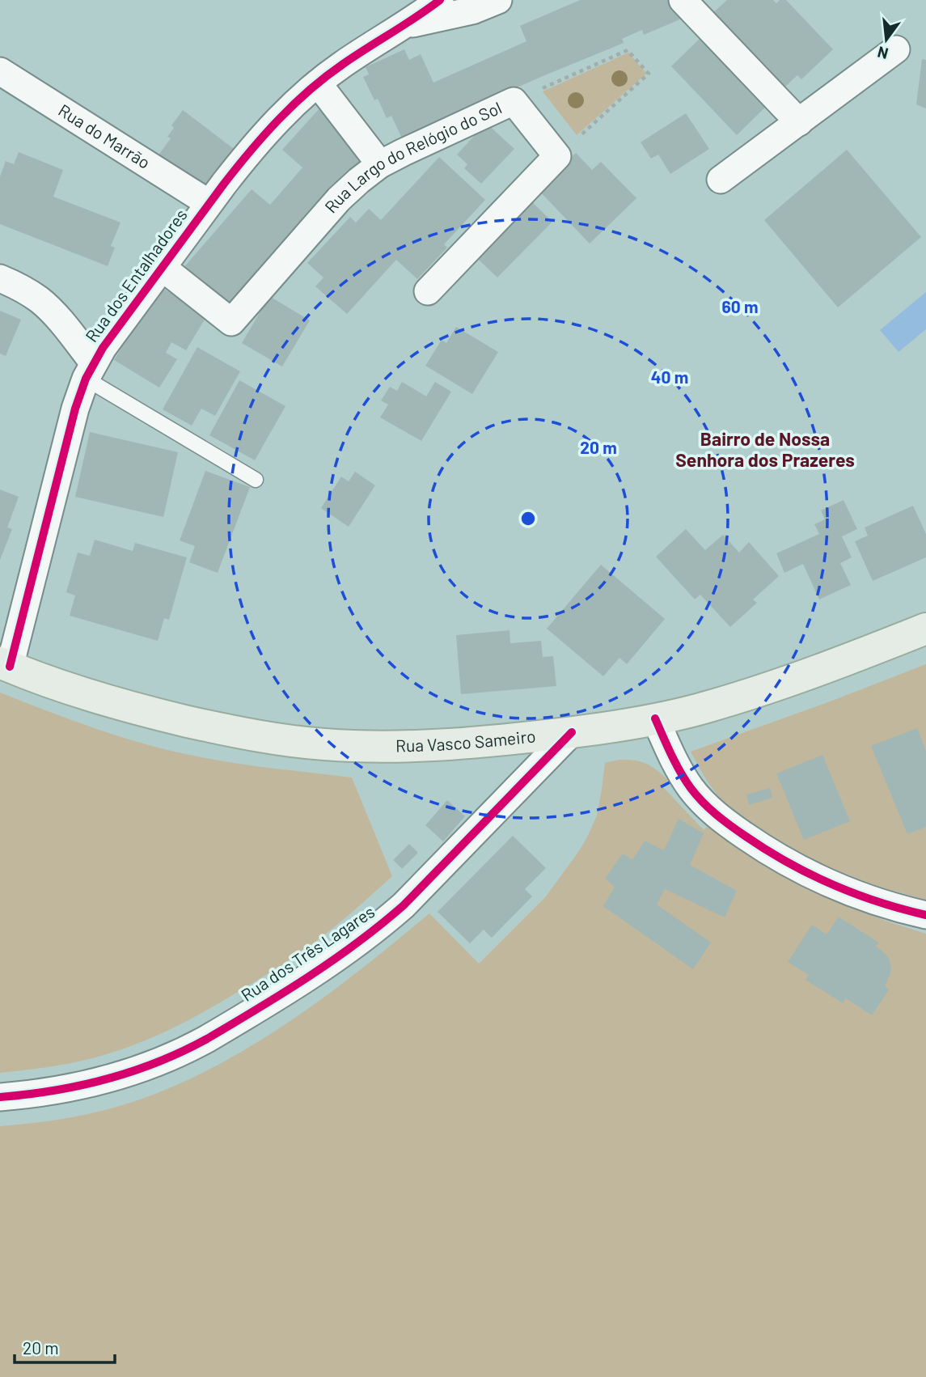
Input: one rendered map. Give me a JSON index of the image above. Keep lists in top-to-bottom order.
{
  "streets": {
    "main road": ["Rua Vasco Sameiro"],
    "street": [
      "Rua do Marrão",
      "Rua Largo do Relógio do Sol",
      "Rua dos Entalhadores",
      "Rua dos Três Lagares"
    ]
  },
  "crossings": [
    ["Rua do Marrão", "Rua dos Entalhadores"],
    ["Rua Largo do Relógio do Sol", "Rua dos Entalhadores"],
    ["Rua dos Entalhadores", "Rua Vasco Sameiro"],
    ["Rua Vasco Sameiro", "Rua dos Três Lagares"]
  ],
  "districts": ["Bairro de Nossa Senhora dos Prazeres"],
  "scale_bar": "20 m",
  "north": "bottom",
  "rings": ["60 m", "40 m", "20 m"]
}
